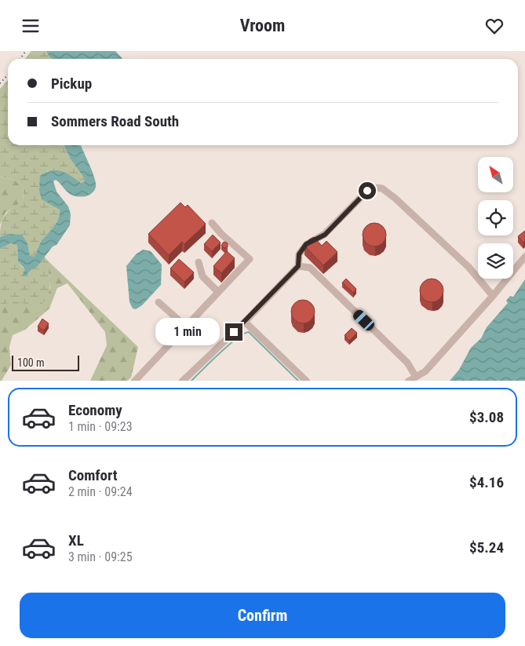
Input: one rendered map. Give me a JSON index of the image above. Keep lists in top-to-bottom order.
{
  "scale_bar": "100 m",
  "north": "top left",
  "page": {
    "header": "Vroom",
    "banner": ["Pickup", "Sommers Road South"],
    "bubble": "1 min",
    "scale": "100 m",
    "list": [
      {
        "name": "Economy",
        "note": "1 min · 09:23",
        "value": "$3.08"
      },
      {
        "name": "Comfort",
        "note": "2 min · 09:24",
        "value": "$4.16"
      },
      {
        "name": "XL",
        "note": "3 min · 09:25",
        "value": "$5.24"
      }
    ],
    "buttons": "Confirm"
  }
}
